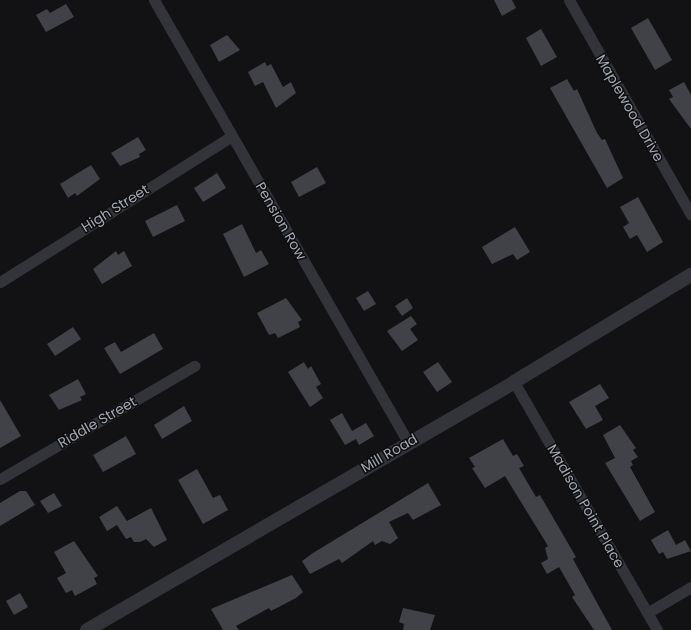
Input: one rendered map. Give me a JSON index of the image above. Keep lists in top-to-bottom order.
{
  "streets": {
    "street": [
      "Maplewood Drive",
      "High Street",
      "Pension Row",
      "Riddle Street",
      "Mill Road",
      "Madison Point Place"
    ]
  },
  "crossings": [
    ["High Street", "Pension Row"],
    ["Pension Row", "Mill Road"],
    ["Mill Road", "Madison Point Place"]
  ]
}
